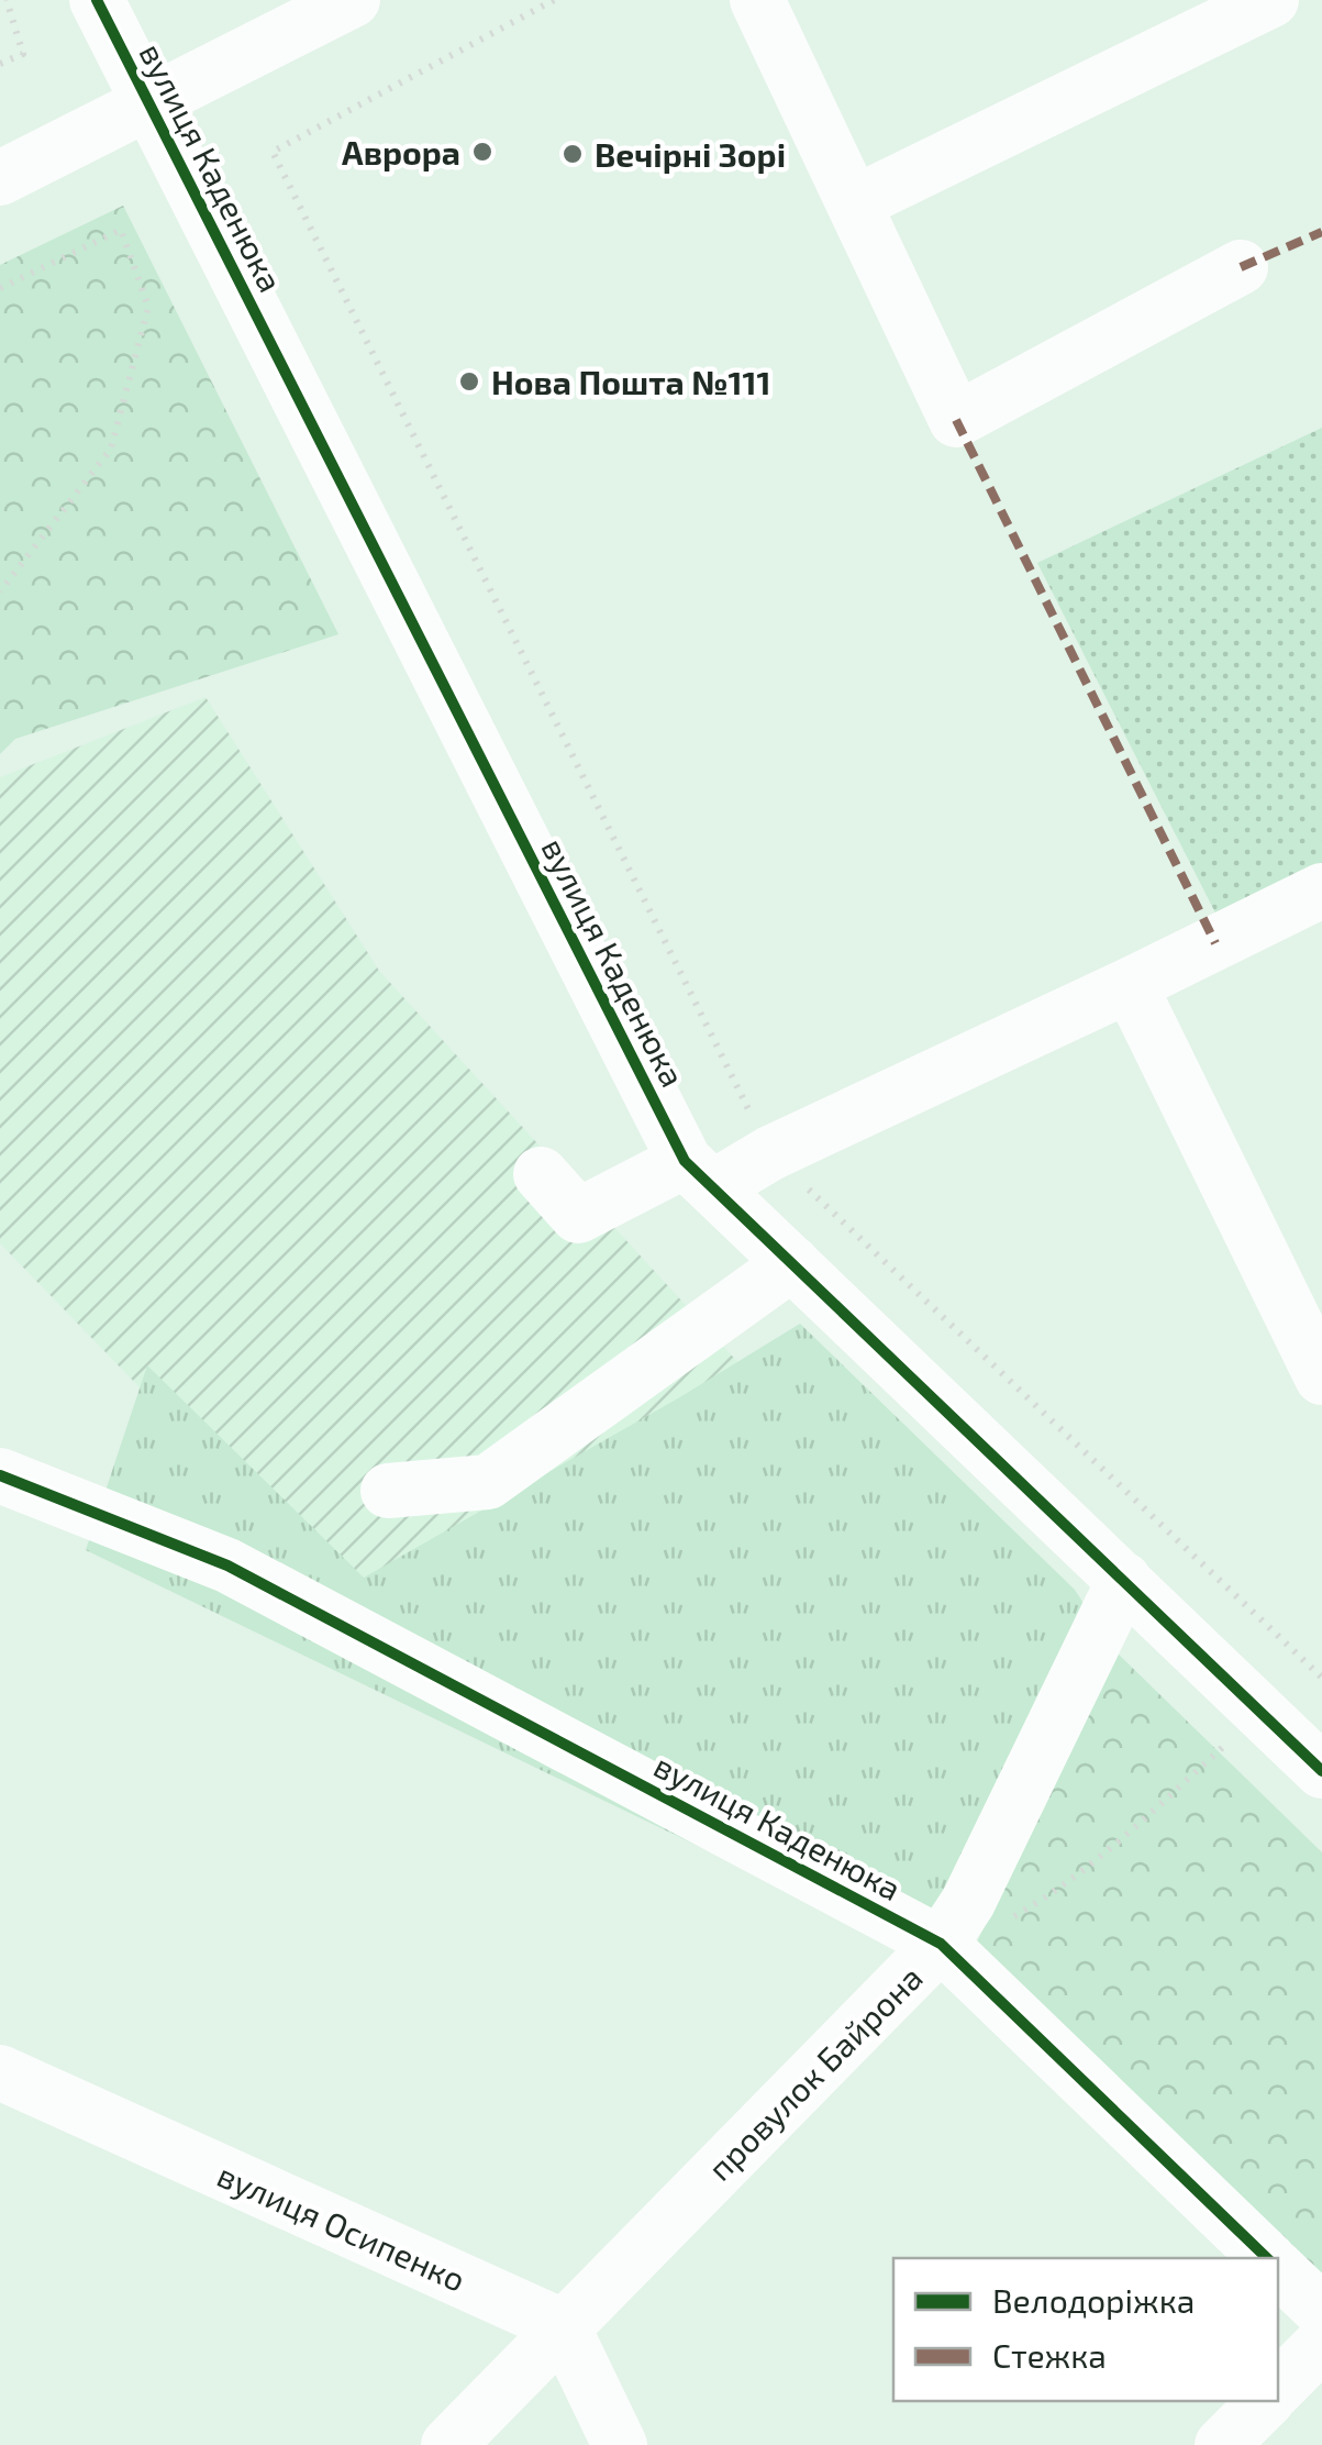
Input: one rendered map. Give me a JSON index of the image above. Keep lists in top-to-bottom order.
{
  "streets": {
    "street": ["вулиця Каденюка", "провулок Байрона", "вулиця Осипенко"]
  },
  "crossings": [
    ["вулиця Каденюка", "провулок Байрона"],
    ["провулок Байрона", "вулиця Осипенко"]
  ],
  "places": ["Аврора", "Вечірні Зорі", "Нова Пошта №111"],
  "legend": ["Велодоріжка", "Стежка"]
}
